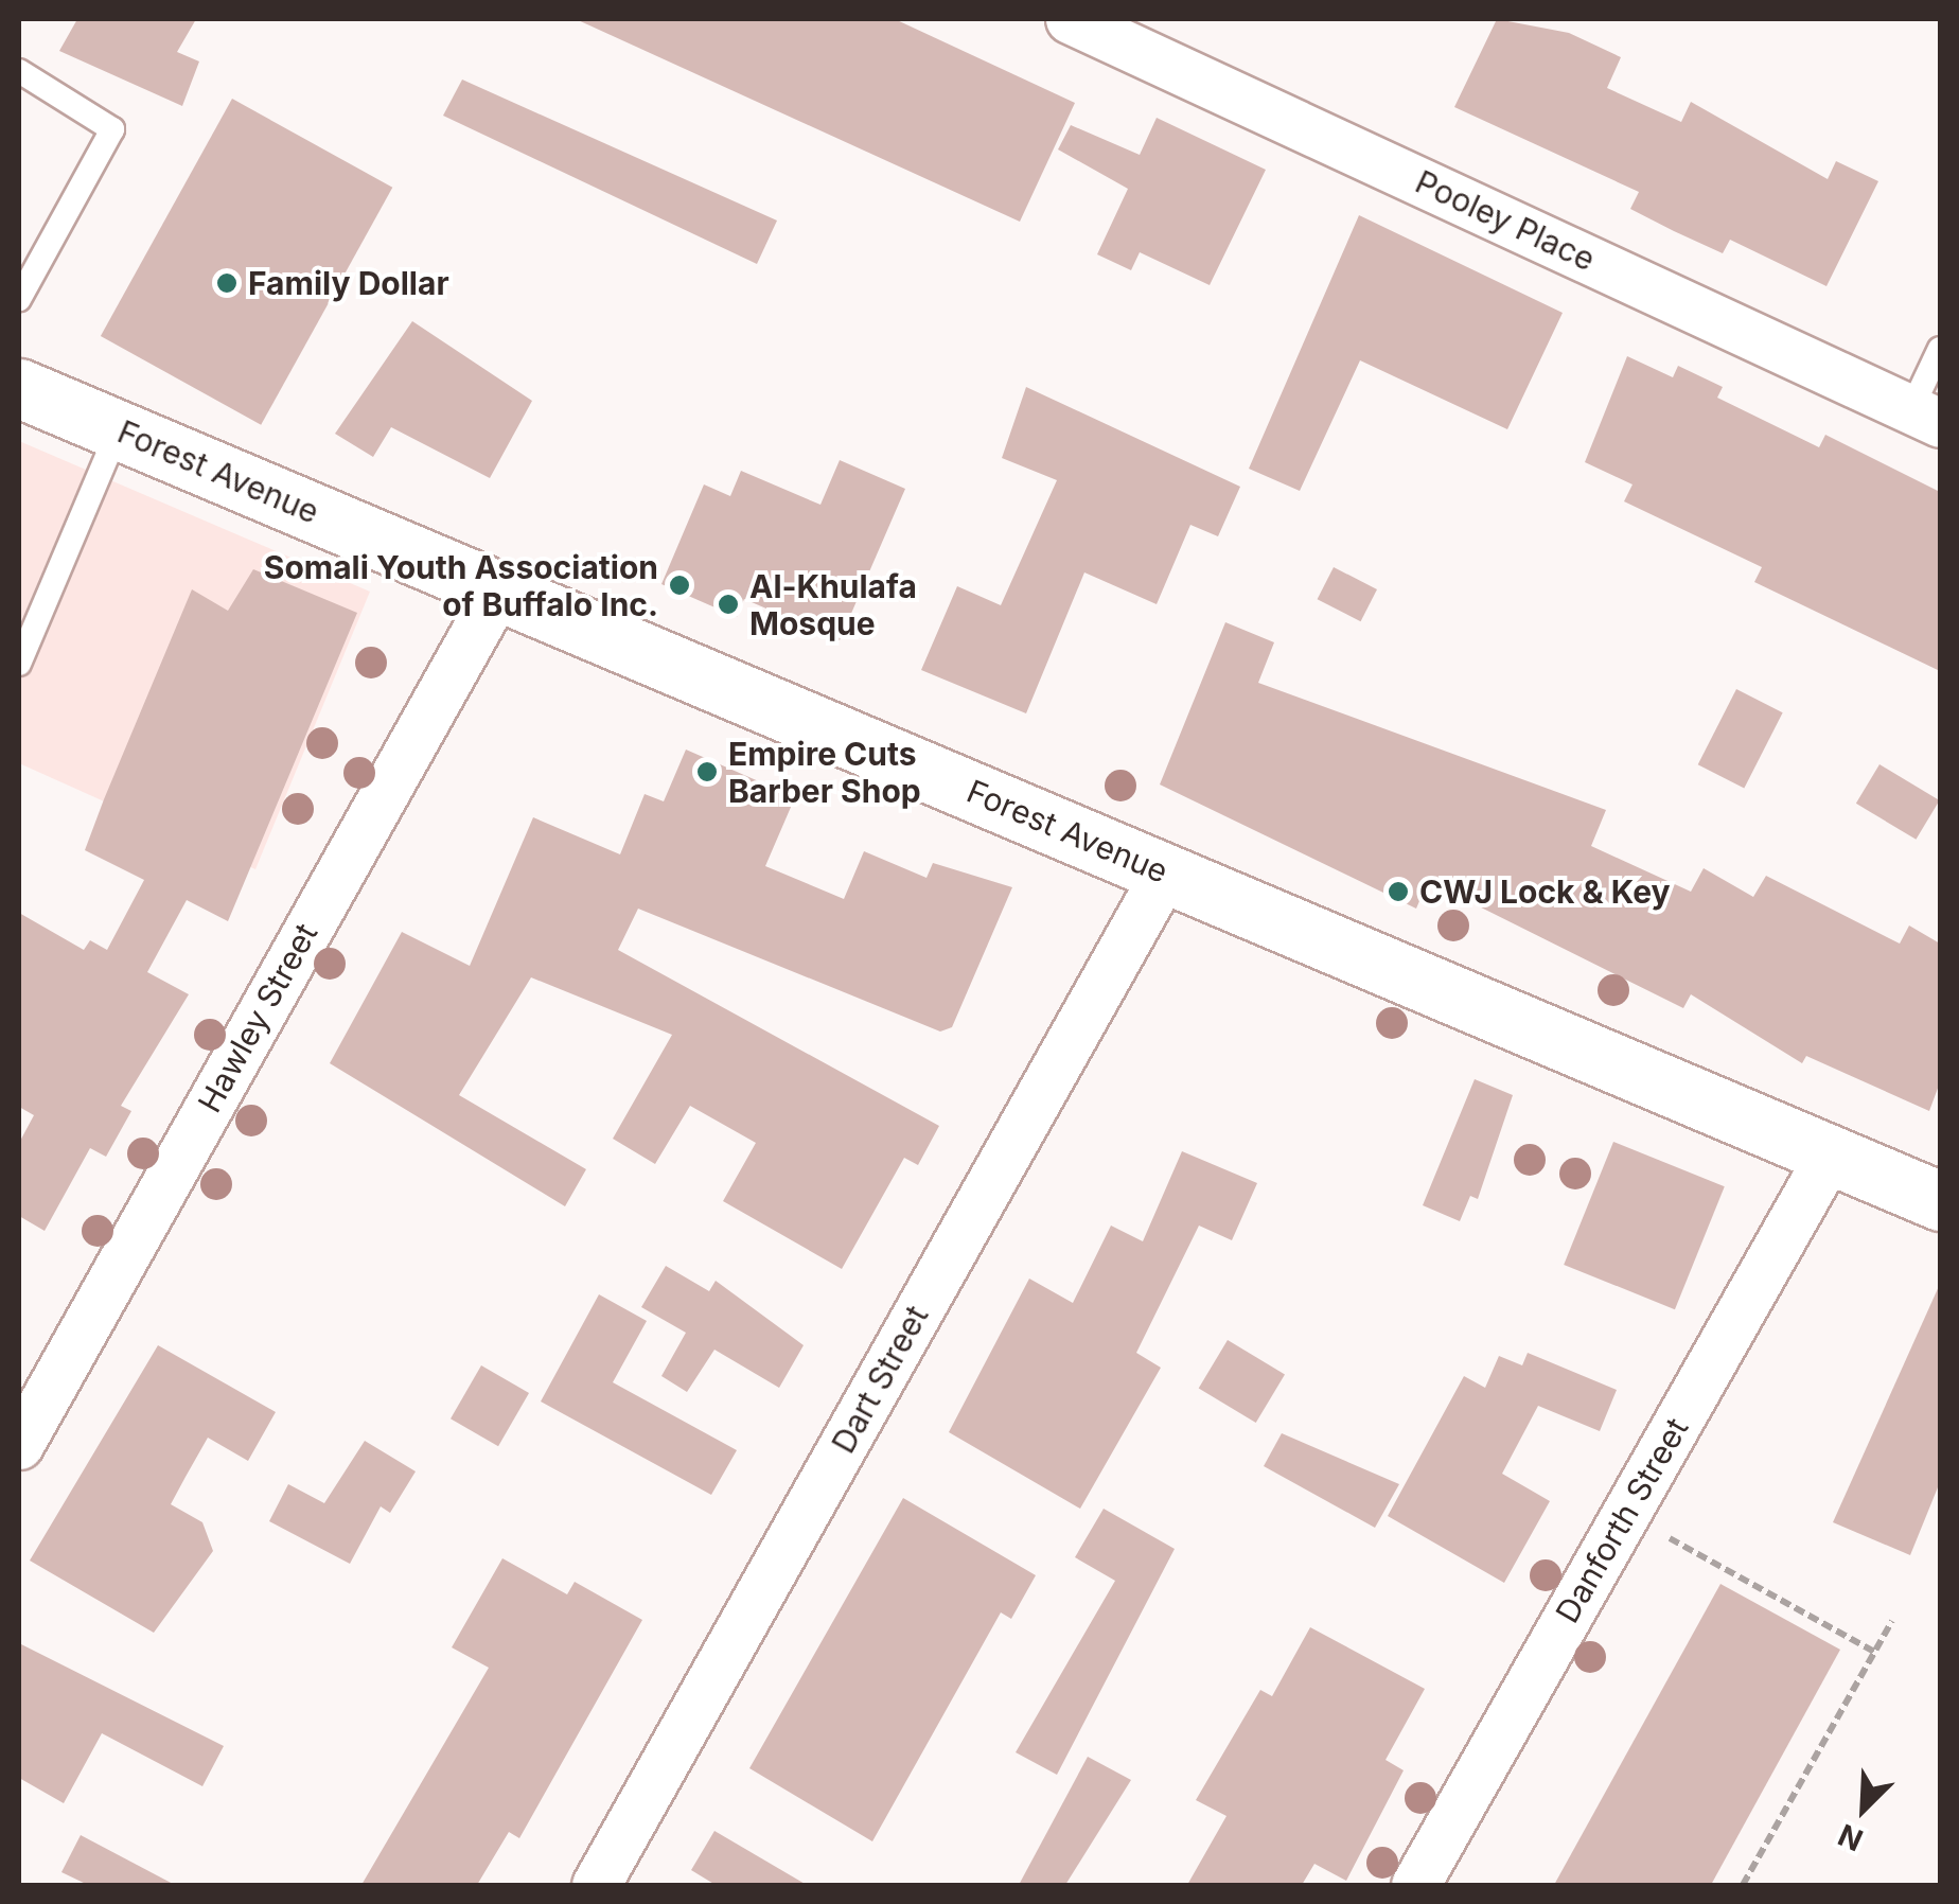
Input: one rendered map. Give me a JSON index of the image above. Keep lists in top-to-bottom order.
{
  "streets": {
    "street": [
      "Pooley Place",
      "Forest Avenue",
      "Hawley Street",
      "Dart Street",
      "Danforth Street"
    ]
  },
  "crossings": [
    ["Forest Avenue", "Hawley Street"],
    ["Forest Avenue", "Dart Street"],
    ["Forest Avenue", "Danforth Street"]
  ],
  "places": [
    "Family Dollar",
    "Somali Youth Association of Buffalo Inc.",
    "Al-Khulafa Mosque",
    "Empire Cuts Barber Shop",
    "CWJ Lock & Key"
  ],
  "north": "bottom left"
}
